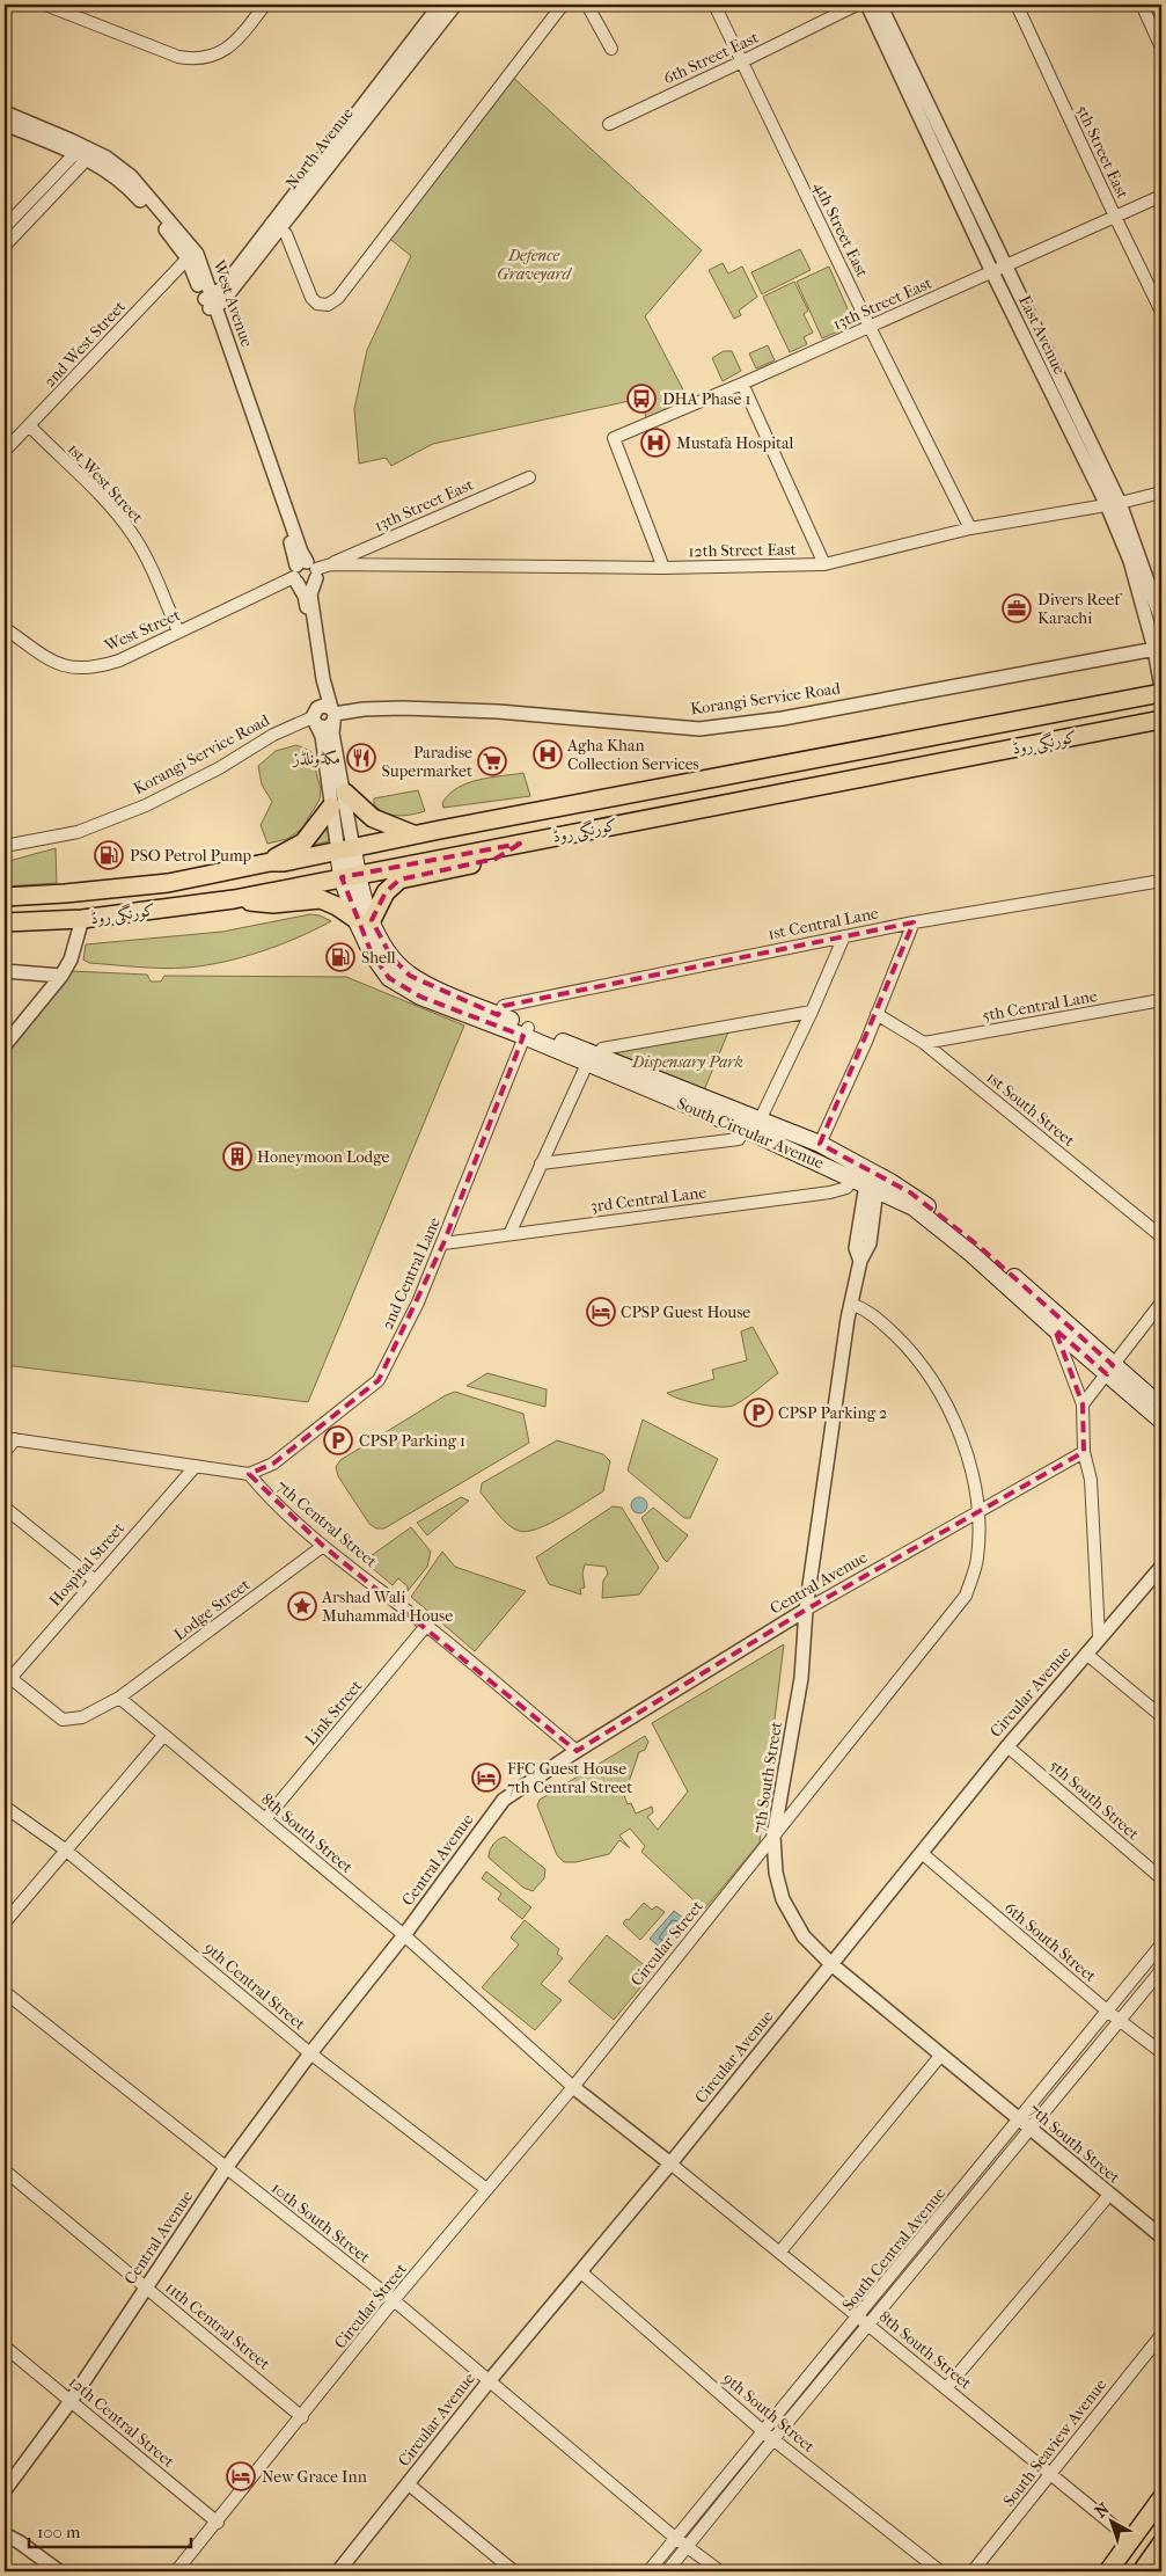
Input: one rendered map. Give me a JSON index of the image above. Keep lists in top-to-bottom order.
{
  "streets": {
    "main road": ["کورنگی روڈ", "South Circular Avenue"],
    "street": [
      "6th Street East",
      "North Avenue",
      "5th Street East",
      "4th Street East",
      "West Avenue",
      "13th Street East",
      "East Avenue",
      "2nd West Street",
      "1st West Street",
      "12th Street East",
      "West Street",
      "Korangi Service Road",
      "1st Central Lane",
      "5th Central Lane",
      "1st South Street",
      "3rd Central Lane",
      "2nd Central Lane",
      "7th Central Street",
      "Hospital Street",
      "Central Avenue",
      "Lodge Street",
      "Circular Avenue",
      "Link Street",
      "7th South Street",
      "5th South Street",
      "8th South Street",
      "6th South Street",
      "Circular Street",
      "9th Central Street",
      "10th South Street",
      "South Central Avenue",
      "11th Central Street",
      "9th South Street",
      "12th Central Street",
      "South Seaview Avenue"
    ]
  },
  "crossings": [
    ["6th Street East", "4th Street East"],
    ["North Avenue", "West Avenue"],
    ["5th Street East", "13th Street East"],
    ["4th Street East", "13th Street East"],
    ["4th Street East", "12th Street East"],
    ["West Avenue", "2nd West Street"],
    ["West Avenue", "12th Street East"],
    ["West Avenue", "West Street"],
    ["West Avenue", "Korangi Service Road"],
    ["West Avenue", "کورنگی روڈ"],
    ["West Avenue", "South Circular Avenue"],
    ["13th Street East", "East Avenue"],
    ["13th Street East", "12th Street East"],
    ["East Avenue", "12th Street East"],
    ["East Avenue", "Korangi Service Road"],
    ["2nd West Street", "1st West Street"],
    ["1st West Street", "West Street"],
    ["12th Street East", "West Street"],
    ["کورنگی روڈ", "South Circular Avenue"],
    ["1st Central Lane", "South Circular Avenue"],
    ["5th Central Lane", "1st South Street"],
    ["South Circular Avenue", "3rd Central Lane"],
    ["South Circular Avenue", "2nd Central Lane"],
    ["South Circular Avenue", "7th South Street"],
    ["3rd Central Lane", "2nd Central Lane"],
    ["3rd Central Lane", "7th South Street"],
    ["2nd Central Lane", "7th Central Street"],
    ["7th Central Street", "Central Avenue"],
    ["7th Central Street", "Lodge Street"],
    ["7th Central Street", "Link Street"],
    ["Central Avenue", "7th South Street"],
    ["Central Avenue", "8th South Street"],
    ["Central Avenue", "Circular Street"],
    ["Central Avenue", "9th Central Street"],
    ["Central Avenue", "10th South Street"],
    ["Central Avenue", "11th Central Street"],
    ["Central Avenue", "12th Central Street"],
    ["Lodge Street", "8th South Street"],
    ["Circular Avenue", "7th South Street"],
    ["Circular Avenue", "5th South Street"],
    ["Circular Avenue", "8th South Street"],
    ["Circular Avenue", "6th South Street"],
    ["Circular Avenue", "10th South Street"],
    ["Circular Avenue", "9th South Street"],
    ["Link Street", "8th South Street"],
    ["7th South Street", "Circular Street"],
    ["7th South Street", "South Central Avenue"],
    ["8th South Street", "Circular Street"],
    ["8th South Street", "South Central Avenue"],
    ["8th South Street", "South Seaview Avenue"],
    ["6th South Street", "South Central Avenue"],
    ["Circular Street", "9th Central Street"],
    ["Circular Street", "10th South Street"],
    ["Circular Street", "11th Central Street"],
    ["Circular Street", "12th Central Street"],
    ["10th South Street", "South Central Avenue"],
    ["South Central Avenue", "9th South Street"]
  ],
  "parks": ["Defence Graveyard", "Dispensary Park"],
  "places": {
    "bus stop": ["DHA Phase 1"],
    "hospital": ["Mustafa Hospital", "Agha Khan Collection Services"],
    "office": ["Divers Reef Karachi"],
    "restaurant": ["مکڈونلڈز"],
    "supermarket": ["Paradise Supermarket"],
    "fuel station": ["PSO Petrol Pump", "Shell"],
    "building": ["Honeymoon Lodge"],
    "hotel": ["CPSP Guest House", "FFC Guest House 7th Central Street", "New Grace Inn"],
    "parking": ["CPSP Parking 2", "CPSP Parking 1"],
    "place": ["Arshad Wali Muhammad House"]
  },
  "scale_bar": "100 m",
  "north": "top left"
}
